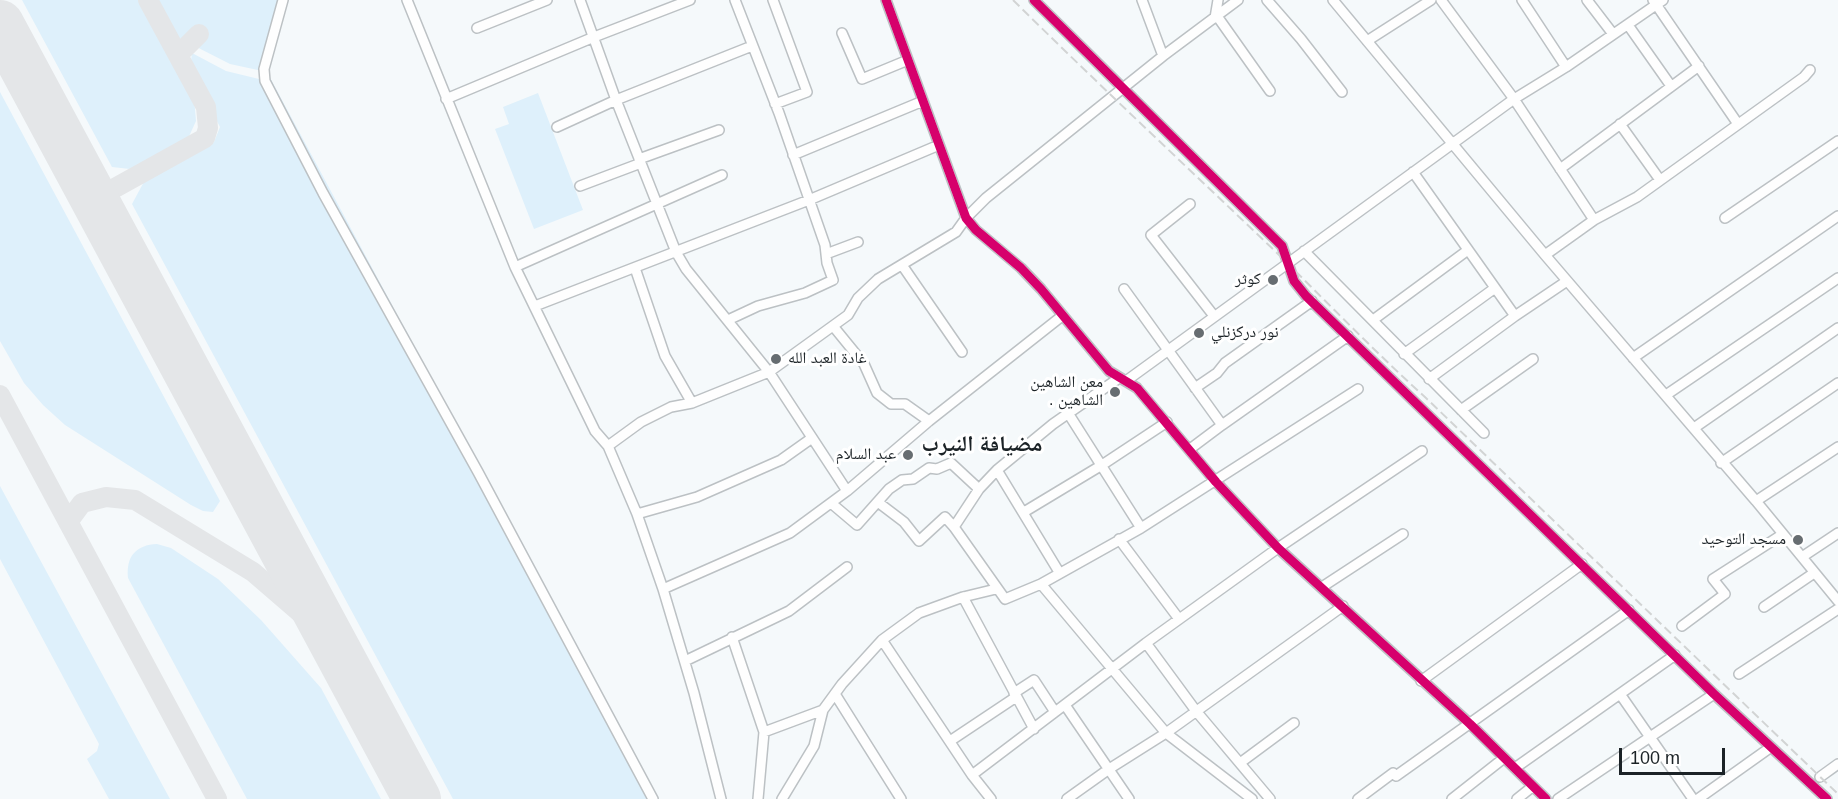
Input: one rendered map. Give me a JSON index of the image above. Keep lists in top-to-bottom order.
{
  "districts": ["مضيافة النيرب"],
  "places": [
    "كوثر",
    "نور دركزنلي",
    "غادة العبد الله",
    "معن الشاهين . الشاهين",
    "عبد السلام",
    "مسجد التوحيد"
  ],
  "scale_bar": "100 m"
}
